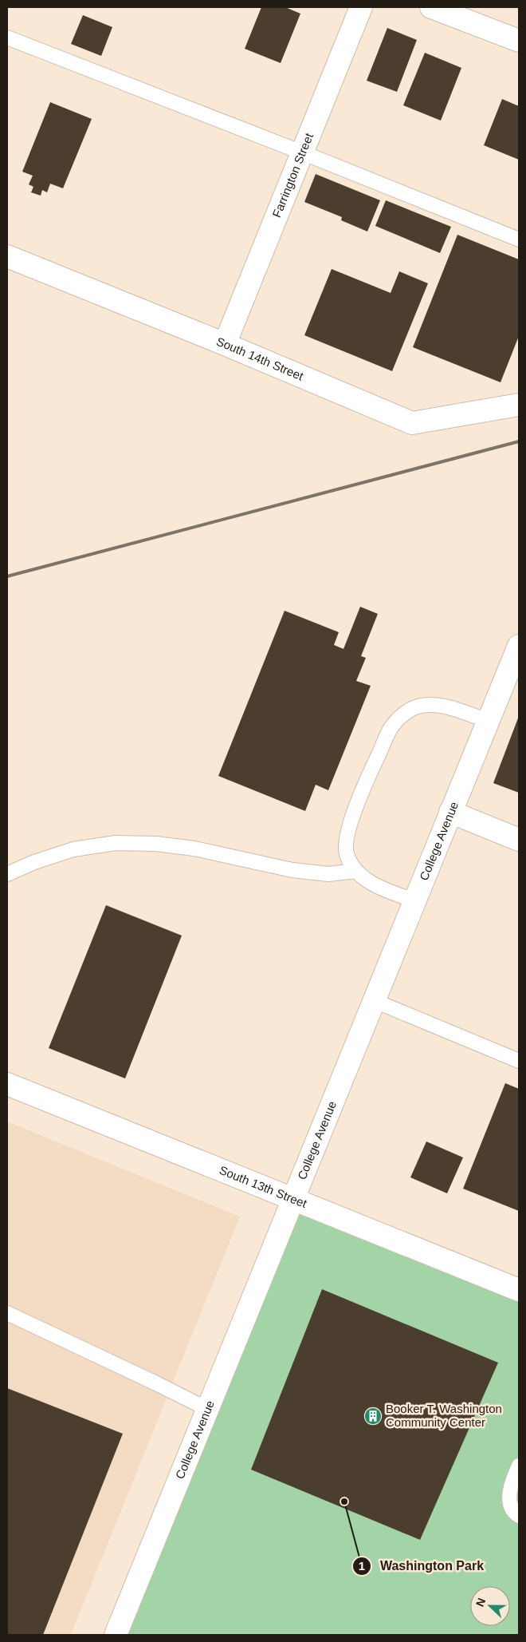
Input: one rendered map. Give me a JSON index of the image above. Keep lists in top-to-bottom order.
{
  "streets": {
    "street": [
      "Farrington Street",
      "South 14th Street",
      "College Avenue",
      "South 13th Street"
    ]
  },
  "crossings": [
    ["Farrington Street", "South 14th Street"],
    ["College Avenue", "South 13th Street"]
  ],
  "places": {
    "building": ["Booker T. Washington Community Center"],
    "other": ["Washington Park"]
  },
  "north": "left"
}
